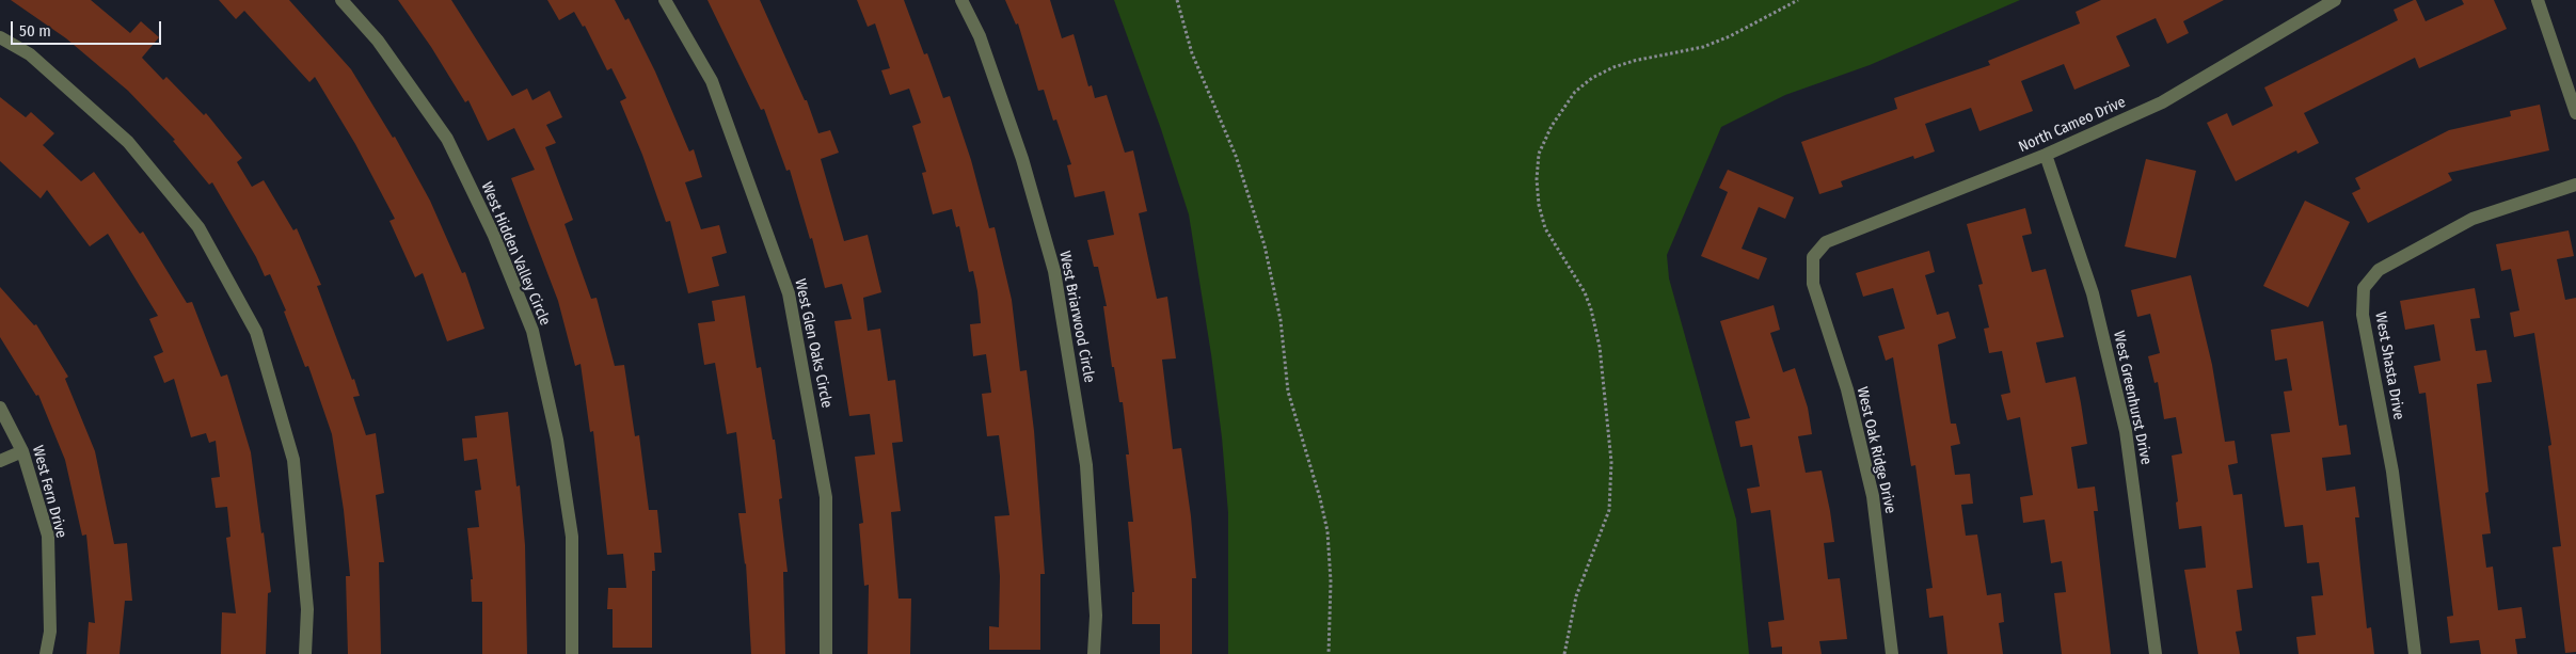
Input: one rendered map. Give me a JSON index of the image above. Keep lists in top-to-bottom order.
{
  "streets": {
    "street": [
      "North Cameo Drive",
      "West Hidden Valley Circle",
      "West Briarwood Circle",
      "West Glen Oaks Circle",
      "West Shasta Drive",
      "West Greenhurst Drive",
      "West Oak Ridge Drive",
      "West Fern Drive"
    ]
  },
  "crossings": [
    ["North Cameo Drive", "West Greenhurst Drive"],
    ["North Cameo Drive", "West Oak Ridge Drive"]
  ],
  "scale_bar": "50 m"
}
